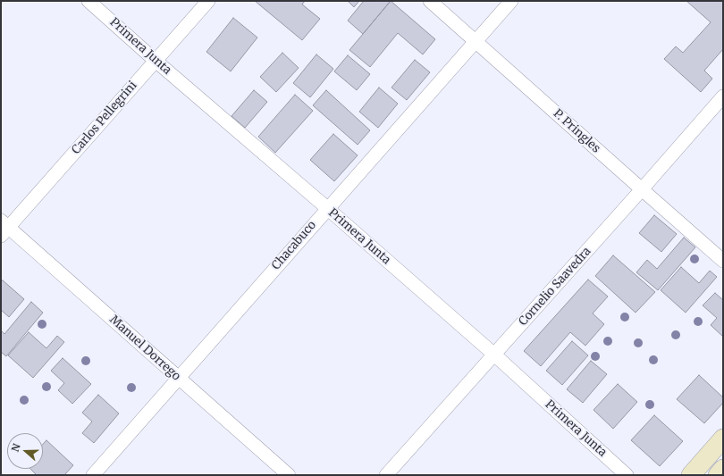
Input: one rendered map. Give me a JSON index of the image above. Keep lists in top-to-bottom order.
{
  "streets": {
    "street": [
      "Primera Junta",
      "Carlos Pellegrini",
      "P. Pringles",
      "Chacabuco",
      "Cornelio Saavedra",
      "Manuel Dorrego"
    ]
  },
  "crossings": [
    ["Primera Junta", "Carlos Pellegrini"],
    ["Primera Junta", "Chacabuco"],
    ["Primera Junta", "Cornelio Saavedra"],
    ["Carlos Pellegrini", "Manuel Dorrego"],
    ["P. Pringles", "Chacabuco"],
    ["P. Pringles", "Cornelio Saavedra"],
    ["Chacabuco", "Manuel Dorrego"]
  ],
  "north": "left"
}
